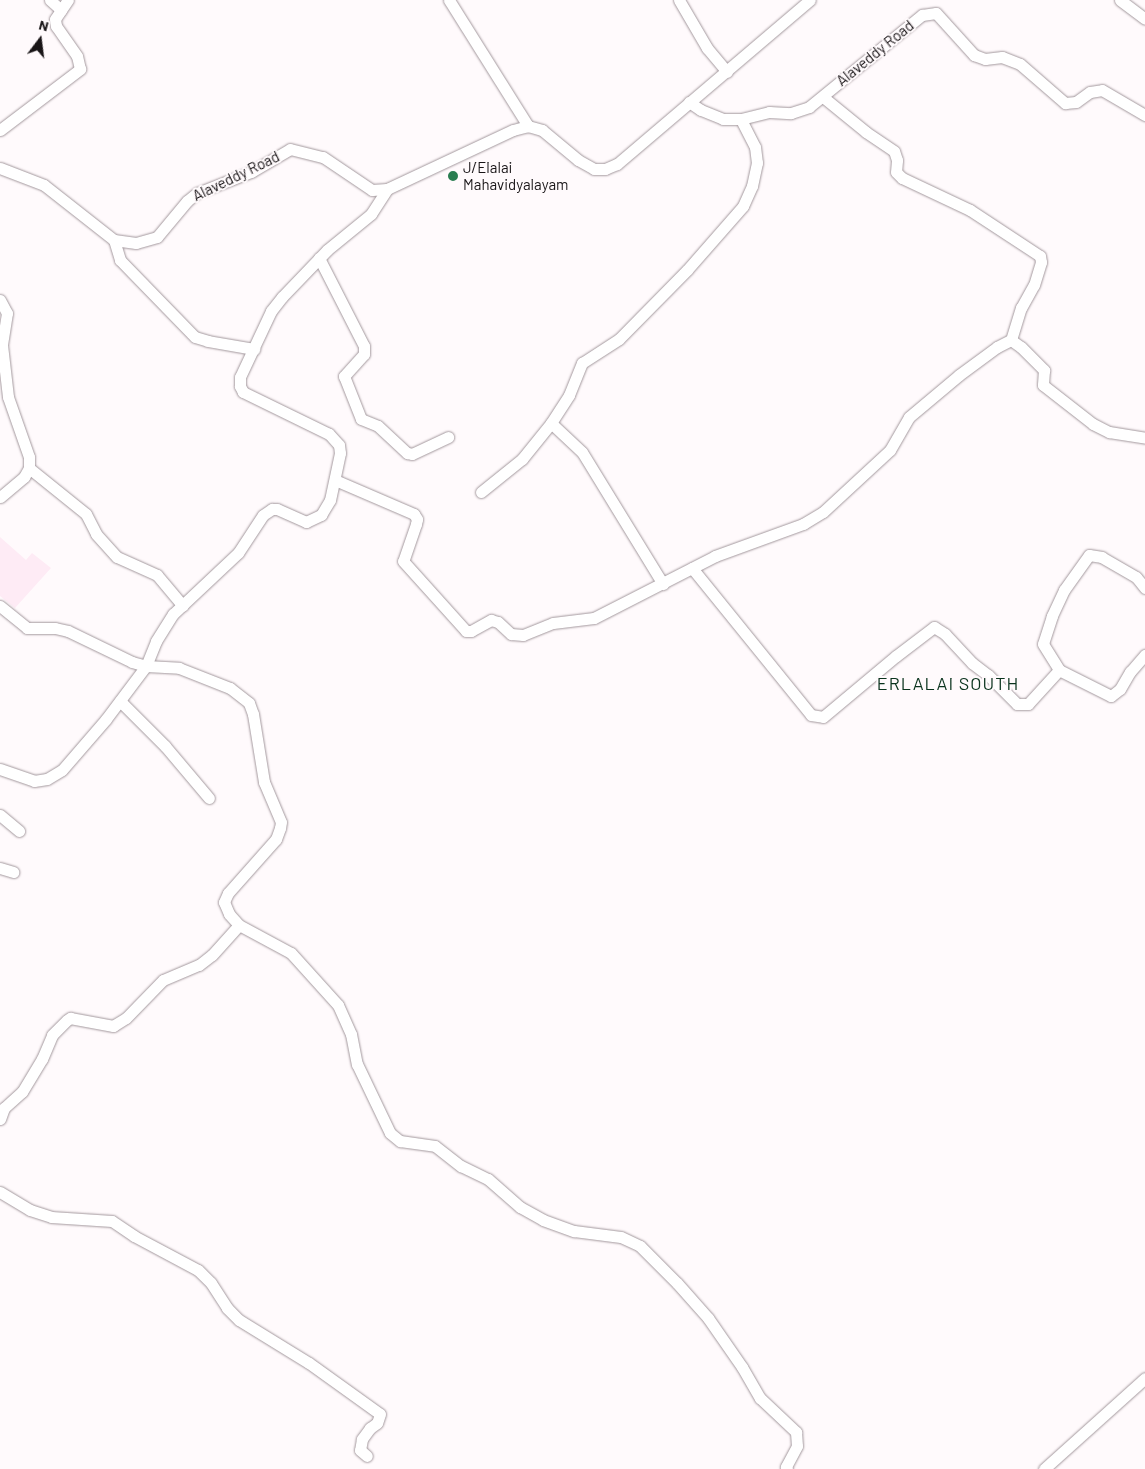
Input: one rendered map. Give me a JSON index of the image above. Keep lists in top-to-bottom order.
{
  "streets": {
    "street": ["Alaveddy Road"]
  },
  "districts": ["ERLALAI SOUTH"],
  "places": ["J/Elalai Mahavidyalayam"],
  "north": "top"
}
